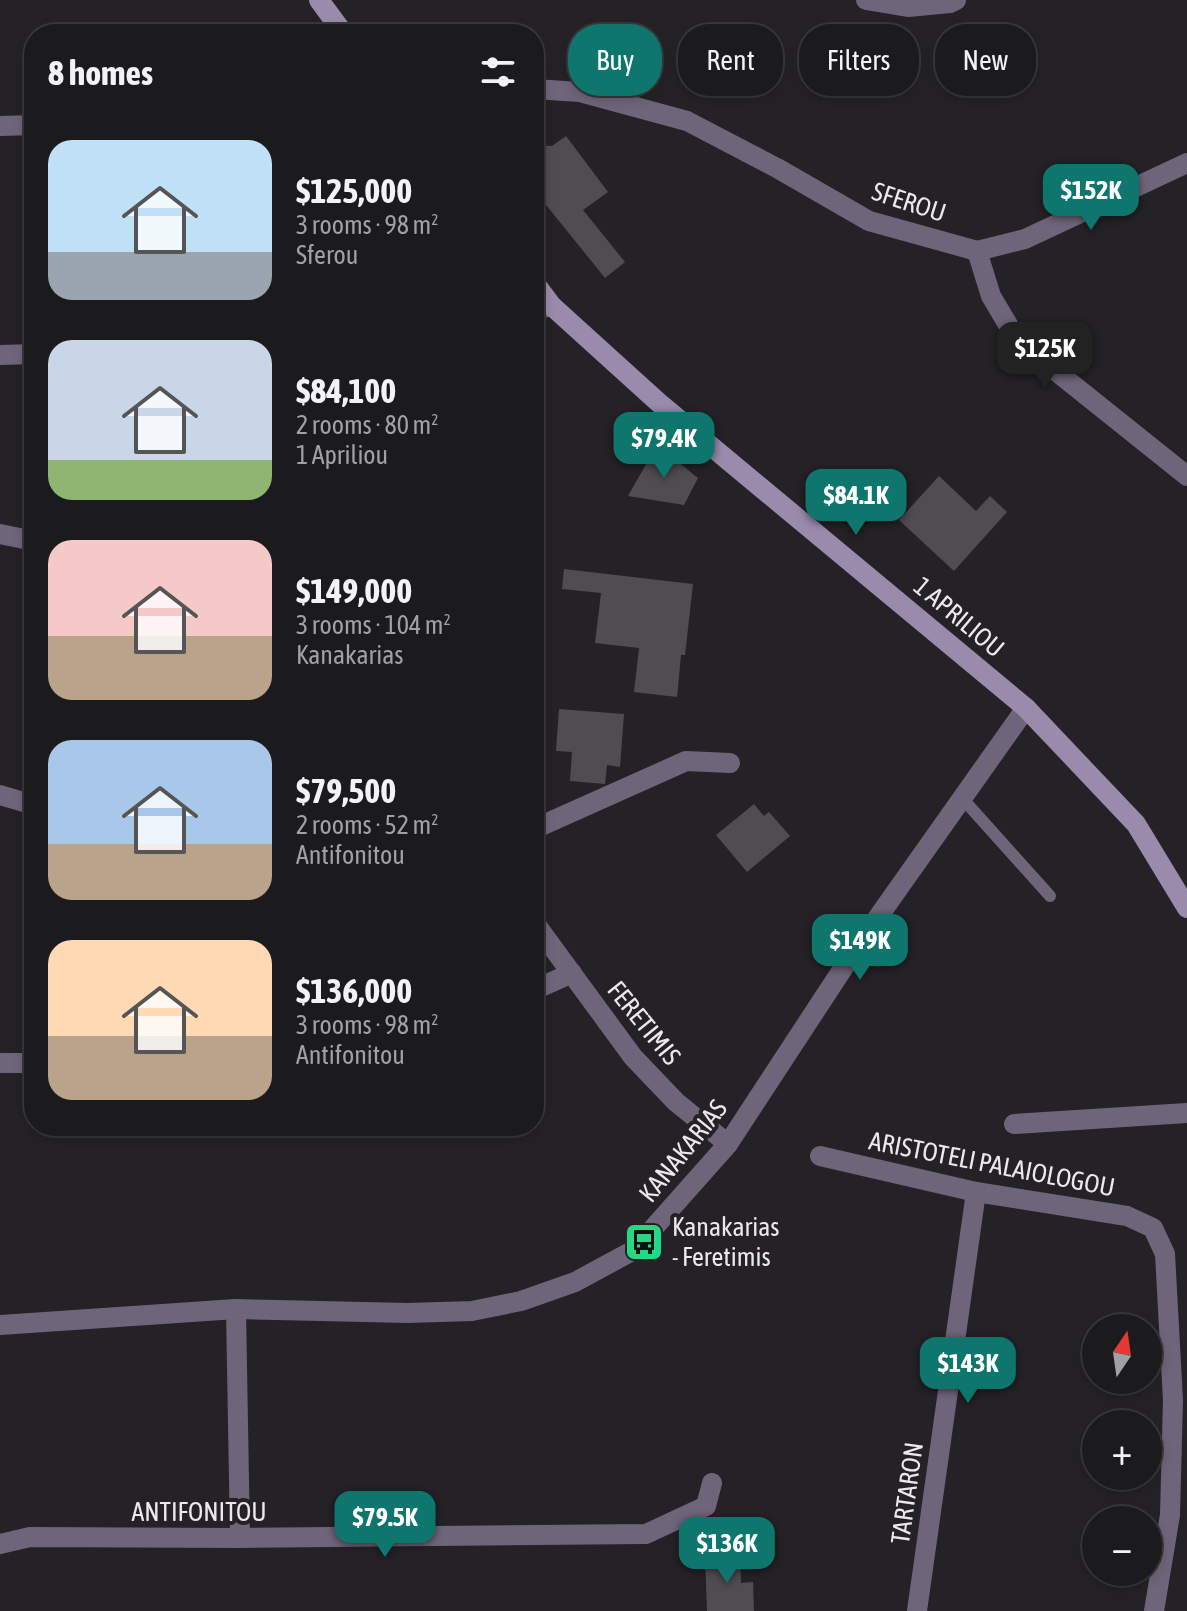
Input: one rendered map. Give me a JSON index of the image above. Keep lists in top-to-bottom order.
{
  "streets": {
    "main road": ["1 APRILIOU"],
    "street": [
      "SFEROU",
      "FERETIMIS",
      "KANAKARIAS",
      "ARISTOTELI PALAIOLOGOU",
      "TARTARON",
      "ANTIFONITOU"
    ]
  },
  "crossings": [
    ["1 APRILIOU", "KANAKARIAS"],
    ["FERETIMIS", "KANAKARIAS"],
    ["ARISTOTELI PALAIOLOGOU", "TARTARON"]
  ],
  "places": {
    "bus stop": ["Kanakarias - Feretimis"]
  },
  "north": "top",
  "page": {
    "chip": [
      "Buy",
      "Rent",
      "Filters",
      "New"
    ],
    "heading": "8 homes",
    "list": [
      {
        "name": "$125,000",
        "note": "3 rooms · 98 m² · Sferou"
      },
      {
        "name": "$84,100",
        "note": "2 rooms · 80 m² · 1 Apriliou"
      },
      {
        "name": "$149,000",
        "note": "3 rooms · 104 m² · Kanakarias"
      },
      {
        "name": "$79,500",
        "note": "2 rooms · 52 m² · Antifonitou"
      },
      {
        "name": "$136,000",
        "note": "3 rooms · 98 m² · Antifonitou"
      }
    ],
    "price": [
      "$152K",
      "$125K",
      "$79.4K",
      "$84.1K",
      "$149K",
      "$143K",
      "$79.5K",
      "$136K"
    ],
    "map_buttons": ["+", "−"]
  }
}
